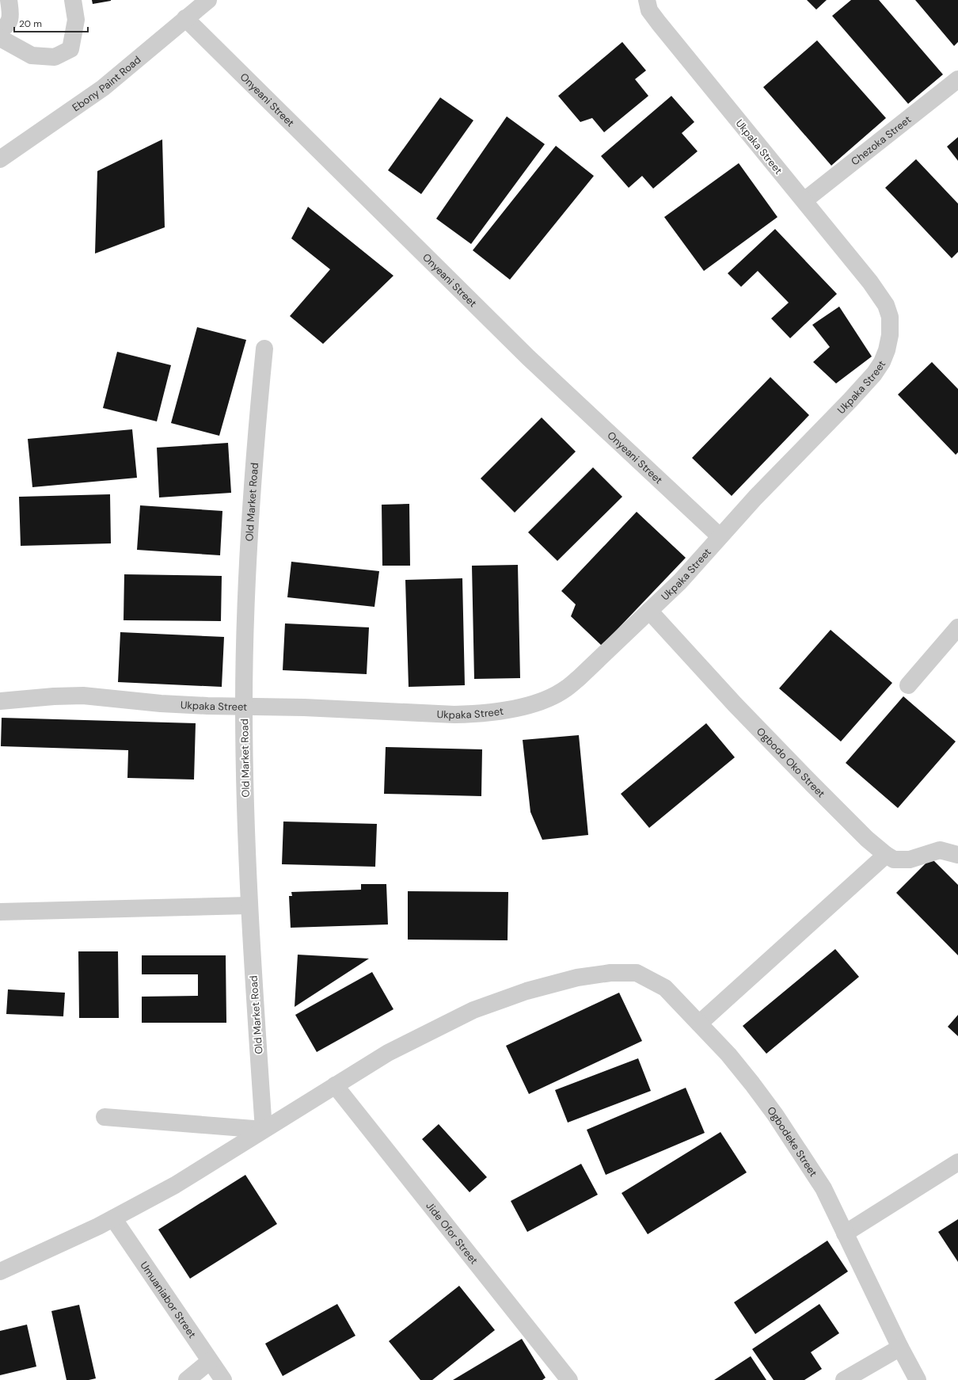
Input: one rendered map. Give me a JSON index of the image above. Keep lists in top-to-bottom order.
{
  "streets": {
    "street": [
      "Ebony Paint Road",
      "Onyeani Street",
      "Chezoka Street",
      "Ukpaka Street",
      "Old Market Road",
      "Ogbodo Oko Street",
      "Ogbodeke Street",
      "Jide Ofor Street",
      "Umuaniabor Street"
    ]
  },
  "crossings": [
    ["Ebony Paint Road", "Onyeani Street"],
    ["Onyeani Street", "Ukpaka Street"],
    ["Chezoka Street", "Ukpaka Street"],
    ["Ukpaka Street", "Old Market Road"],
    ["Ukpaka Street", "Ogbodo Oko Street"],
    ["Ogbodeke Street", "Jide Ofor Street"]
  ],
  "scale_bar": "20 m"
}
